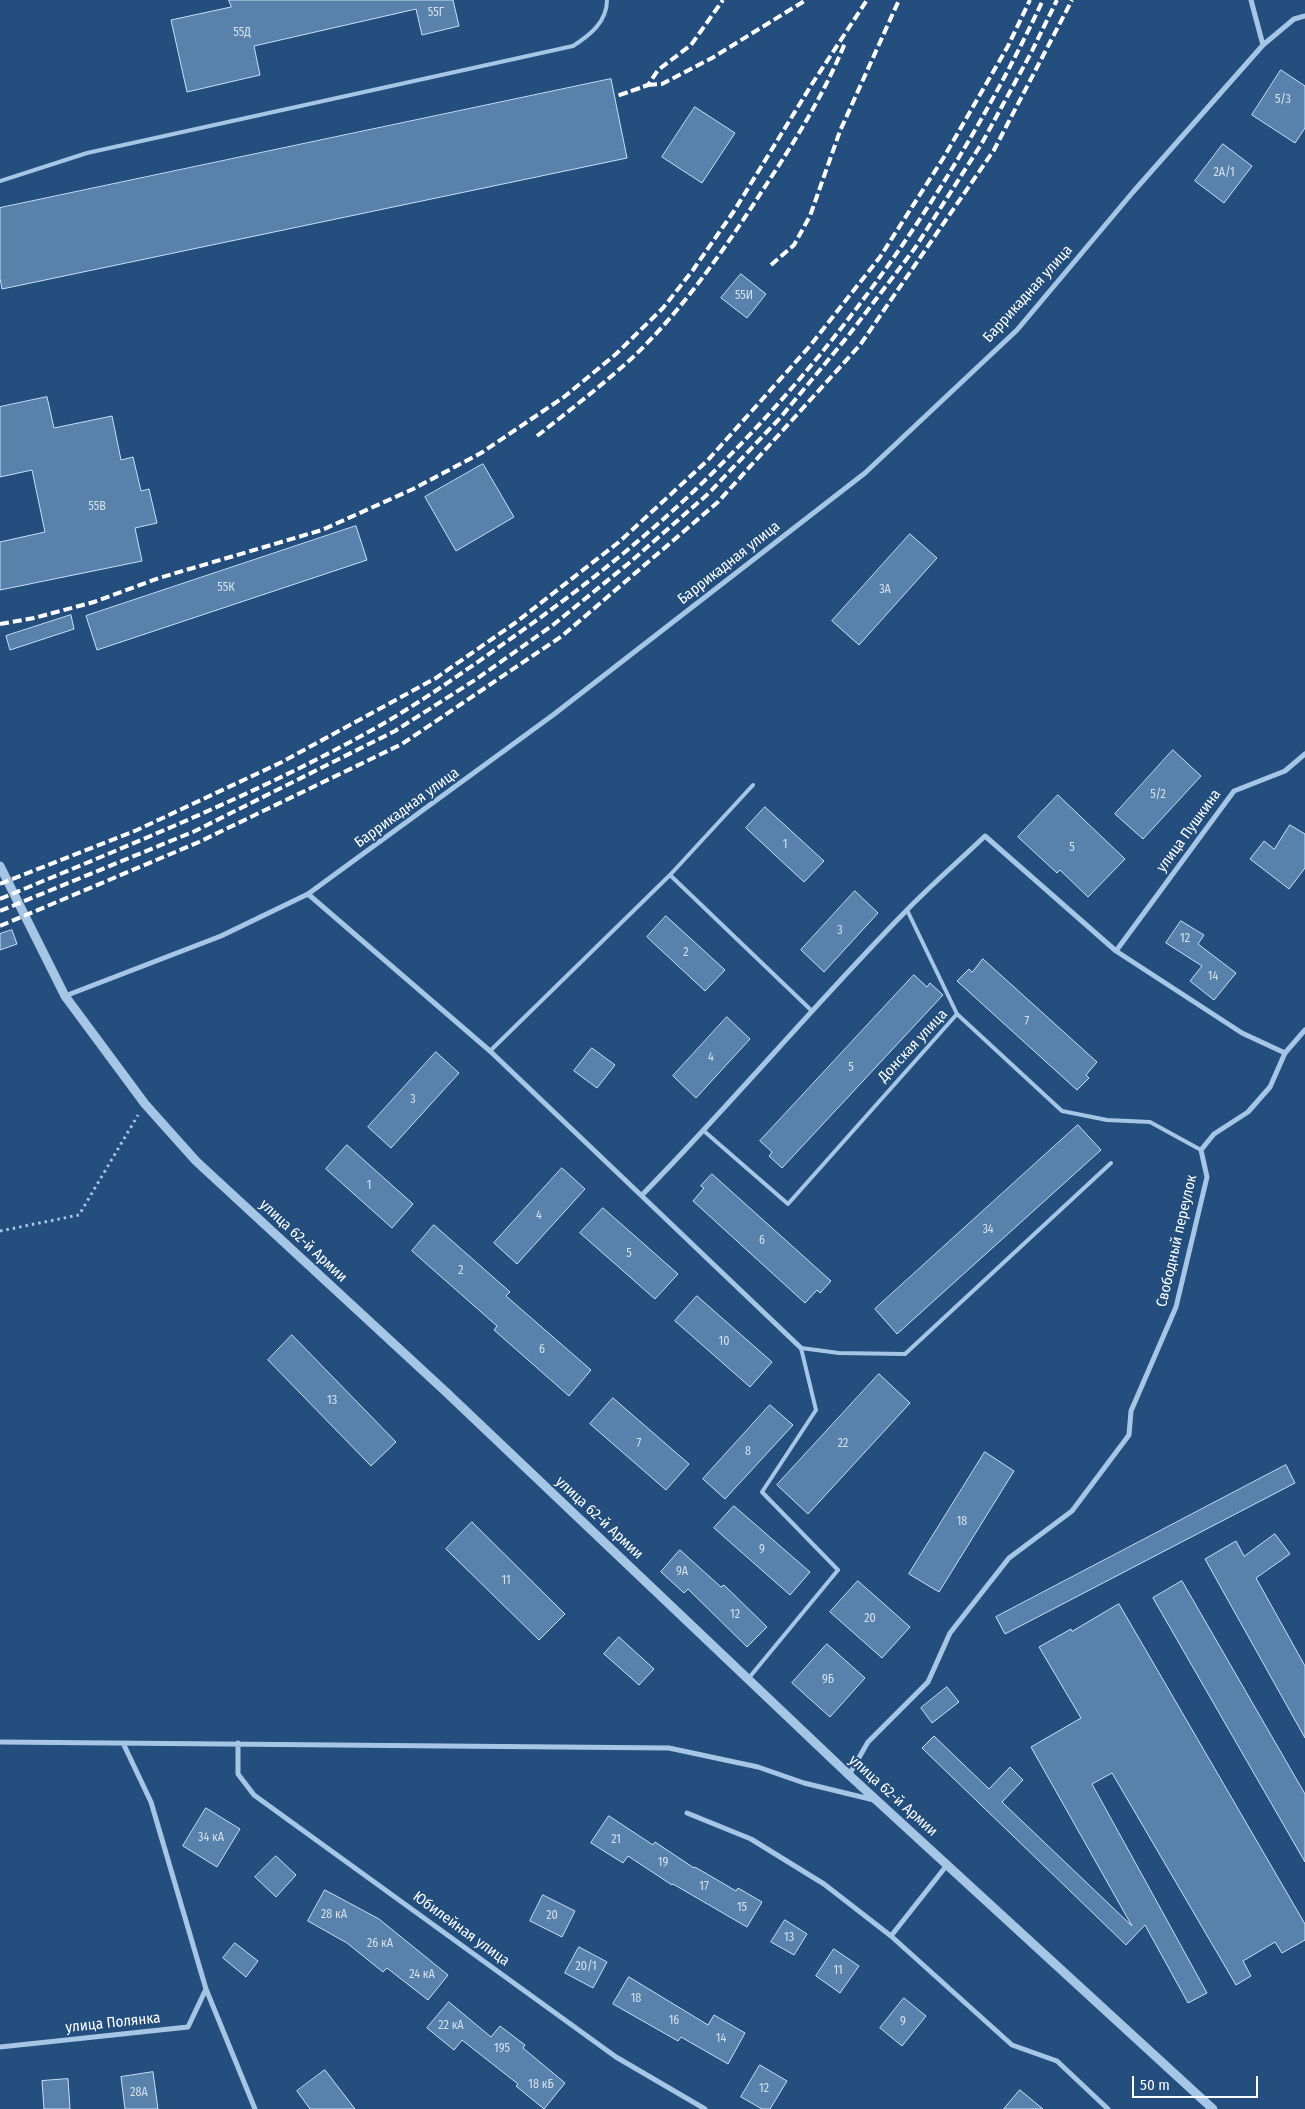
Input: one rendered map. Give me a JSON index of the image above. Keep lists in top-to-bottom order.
{
  "streets": {
    "street": [
      "Баррикадная улица",
      "улица Пушкина",
      "улица 62-й Армии",
      "Свободный переулок",
      "Юбилейная улица",
      "улица Полянка"
    ],
    "lane": ["Донская улица"]
  },
  "crossings": [
    ["Баррикадная улица", "улица 62-й Армии"],
    ["Донская улица", "Свободный переулок"],
    ["улица 62-й Армии", "Свободный переулок"]
  ],
  "house_numbers": [
    "55Г",
    "55Д",
    "5/3",
    "2А/1",
    "55И",
    "55В",
    "55К",
    "3А",
    "5/2",
    "1",
    "5",
    "3",
    "12",
    "2",
    "14",
    "7",
    "4",
    "5",
    "3",
    "1",
    "4",
    "34",
    "6",
    "5",
    "2",
    "10",
    "6",
    "13",
    "7",
    "22",
    "8",
    "18",
    "9",
    "9А",
    "11",
    "12",
    "20",
    "9Б",
    "34 кА",
    "21",
    "19",
    "17",
    "15",
    "28 кА",
    "20",
    "13",
    "26 кА",
    "20/1",
    "11",
    "24 кА",
    "18",
    "16",
    "9",
    "22 кА",
    "14",
    "195",
    "18 кБ",
    "12",
    "28А"
  ],
  "scale_bar": "50 m"
}
